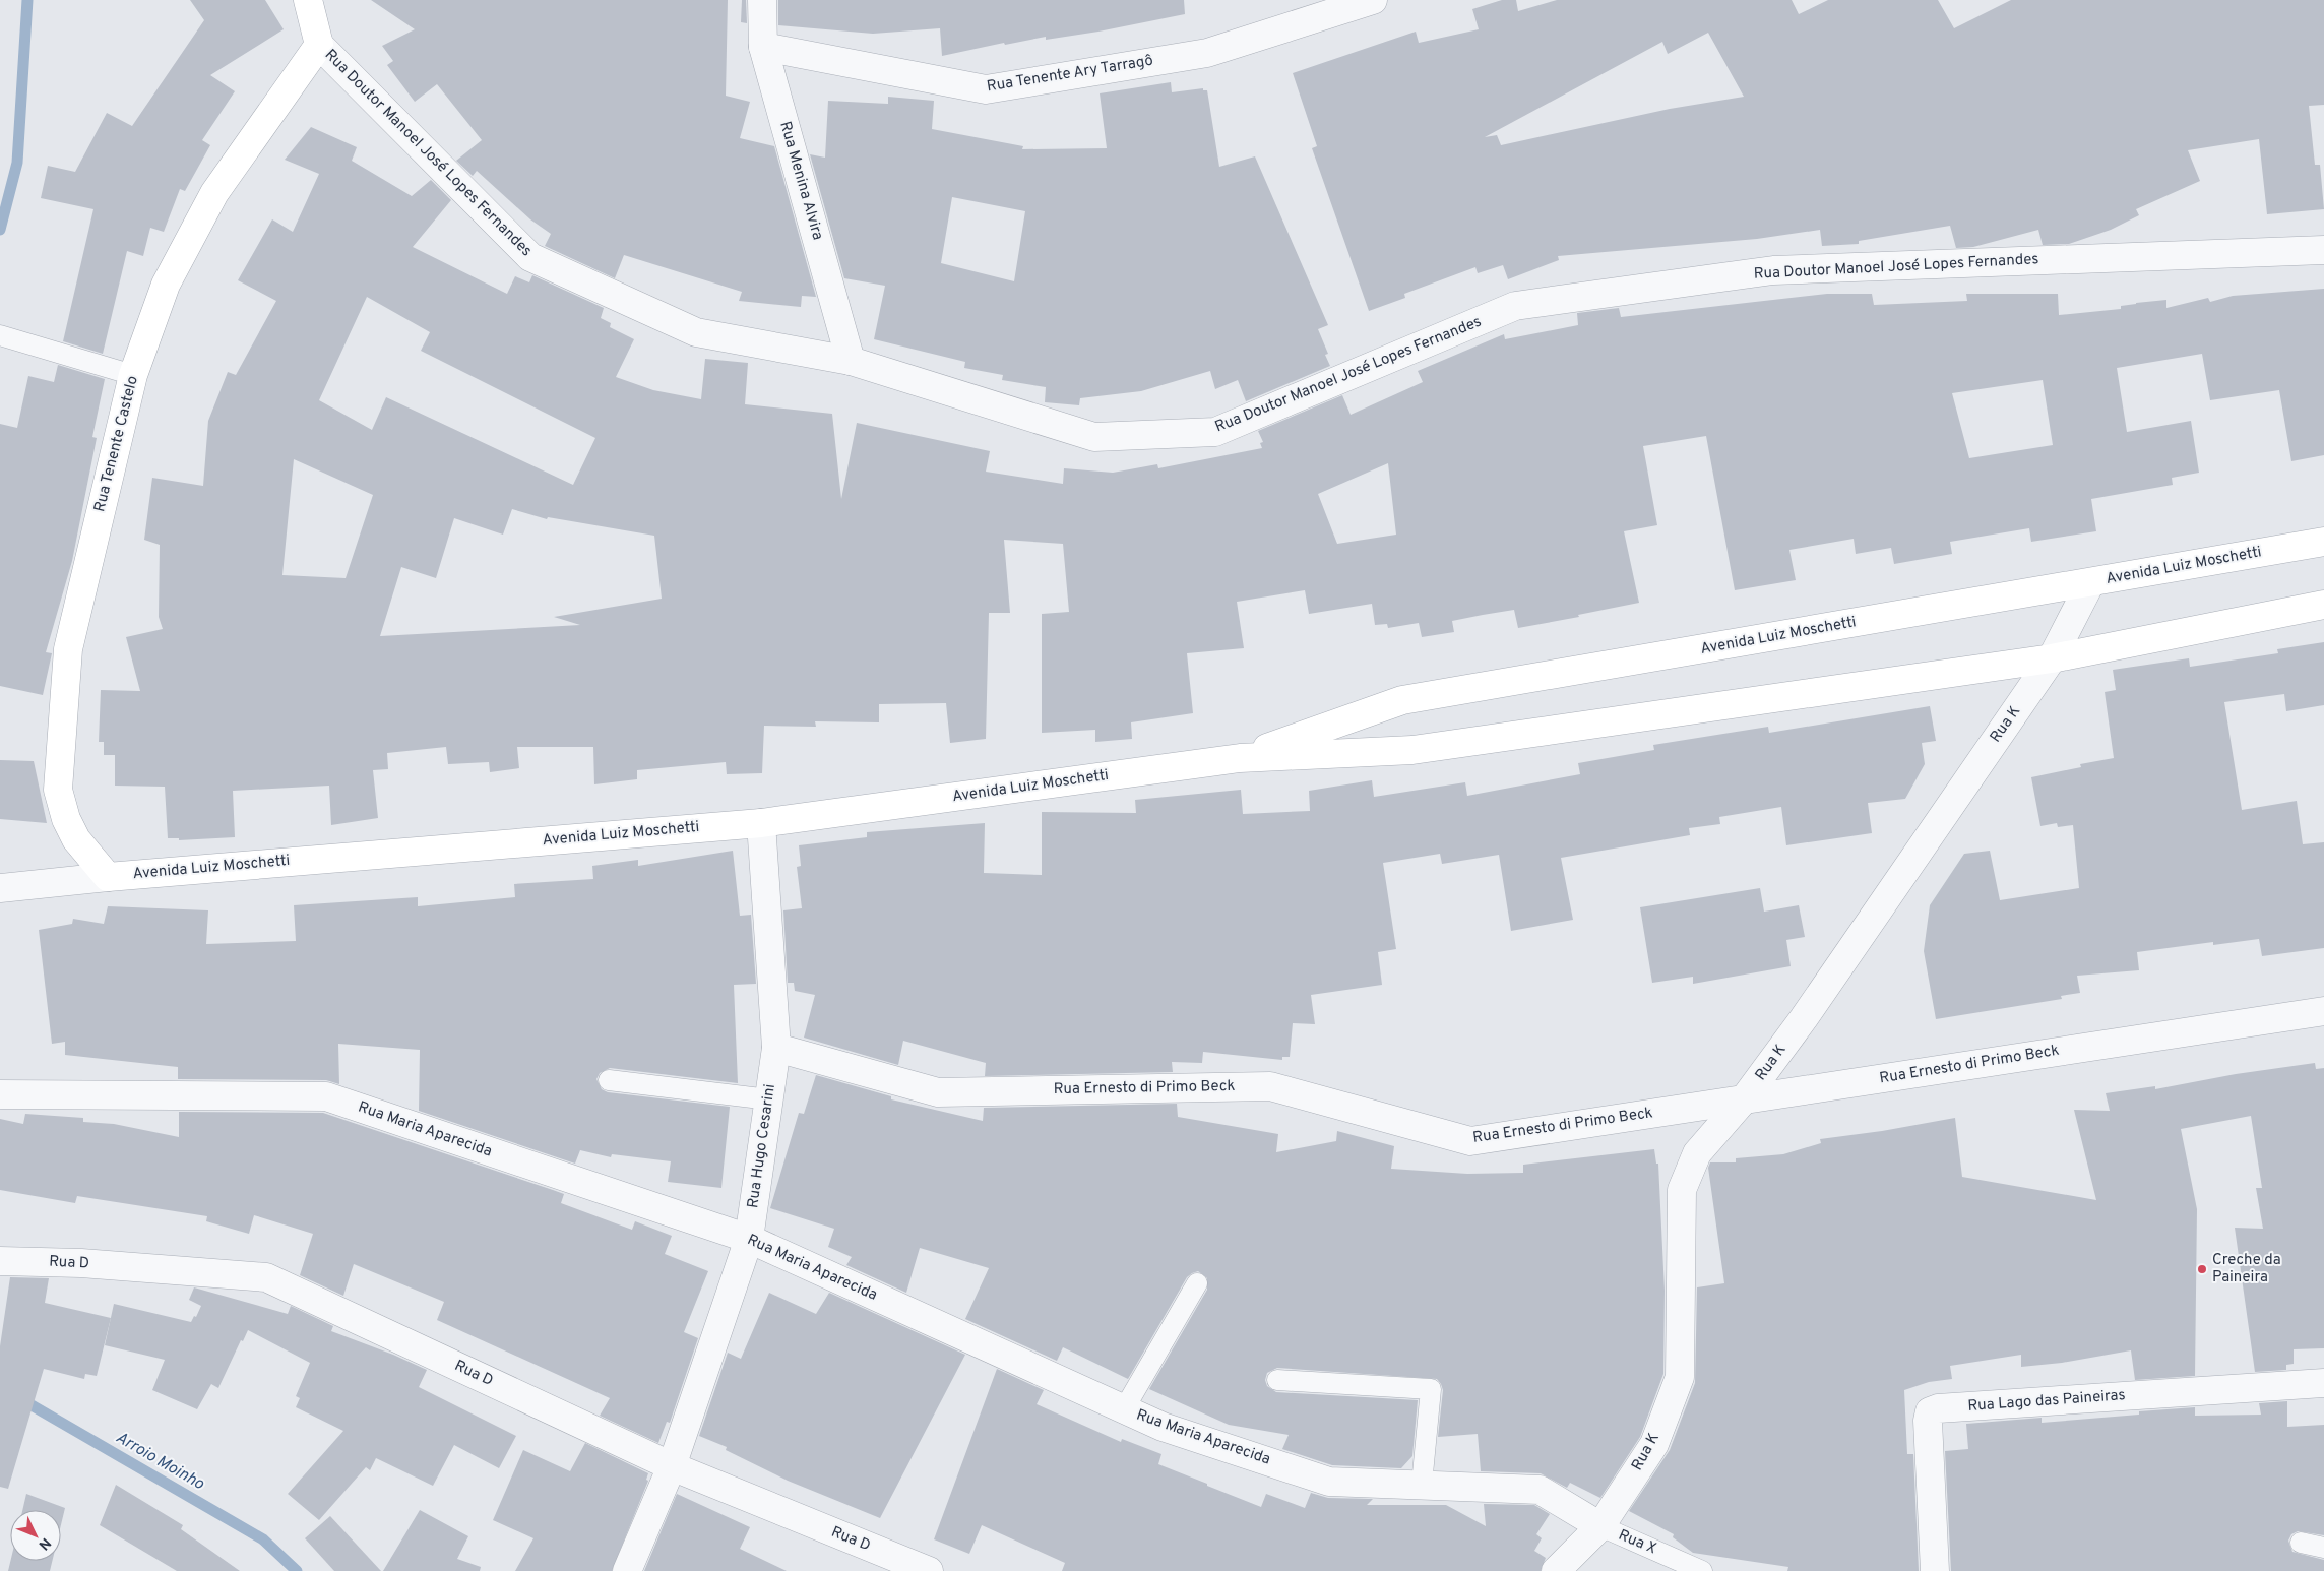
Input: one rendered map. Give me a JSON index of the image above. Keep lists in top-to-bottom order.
{
  "streets": {
    "street": [
      "Rua Tenente Ary Tarragô",
      "Rua Doutor Manoel José Lopes Fernandes",
      "Rua Menina Alvira",
      "Rua Tenente Castelo",
      "Avenida Luiz Moschetti",
      "Rua K",
      "Rua Ernesto di Primo Beck",
      "Rua Maria Aparecida",
      "Rua Hugo Cesarini",
      "Rua D",
      "Rua Lago das Paineiras"
    ],
    "lane": ["Rua X"]
  },
  "crossings": [
    ["Rua Tenente Ary Tarragô", "Rua Menina Alvira"],
    ["Rua Doutor Manoel José Lopes Fernandes", "Rua Menina Alvira"],
    ["Rua Doutor Manoel José Lopes Fernandes", "Rua Tenente Castelo"],
    ["Rua Tenente Castelo", "Avenida Luiz Moschetti"],
    ["Avenida Luiz Moschetti", "Rua K"],
    ["Avenida Luiz Moschetti", "Rua Hugo Cesarini"],
    ["Rua K", "Rua Ernesto di Primo Beck"],
    ["Rua K", "Rua Maria Aparecida"],
    ["Rua K", "Rua X"],
    ["Rua Ernesto di Primo Beck", "Rua Hugo Cesarini"],
    ["Rua Maria Aparecida", "Rua Hugo Cesarini"],
    ["Rua Maria Aparecida", "Rua X"],
    ["Rua Hugo Cesarini", "Rua D"]
  ],
  "water": ["Arroio Moinho"],
  "places": ["Creche da Paineira"],
  "north": "bottom right"
}
